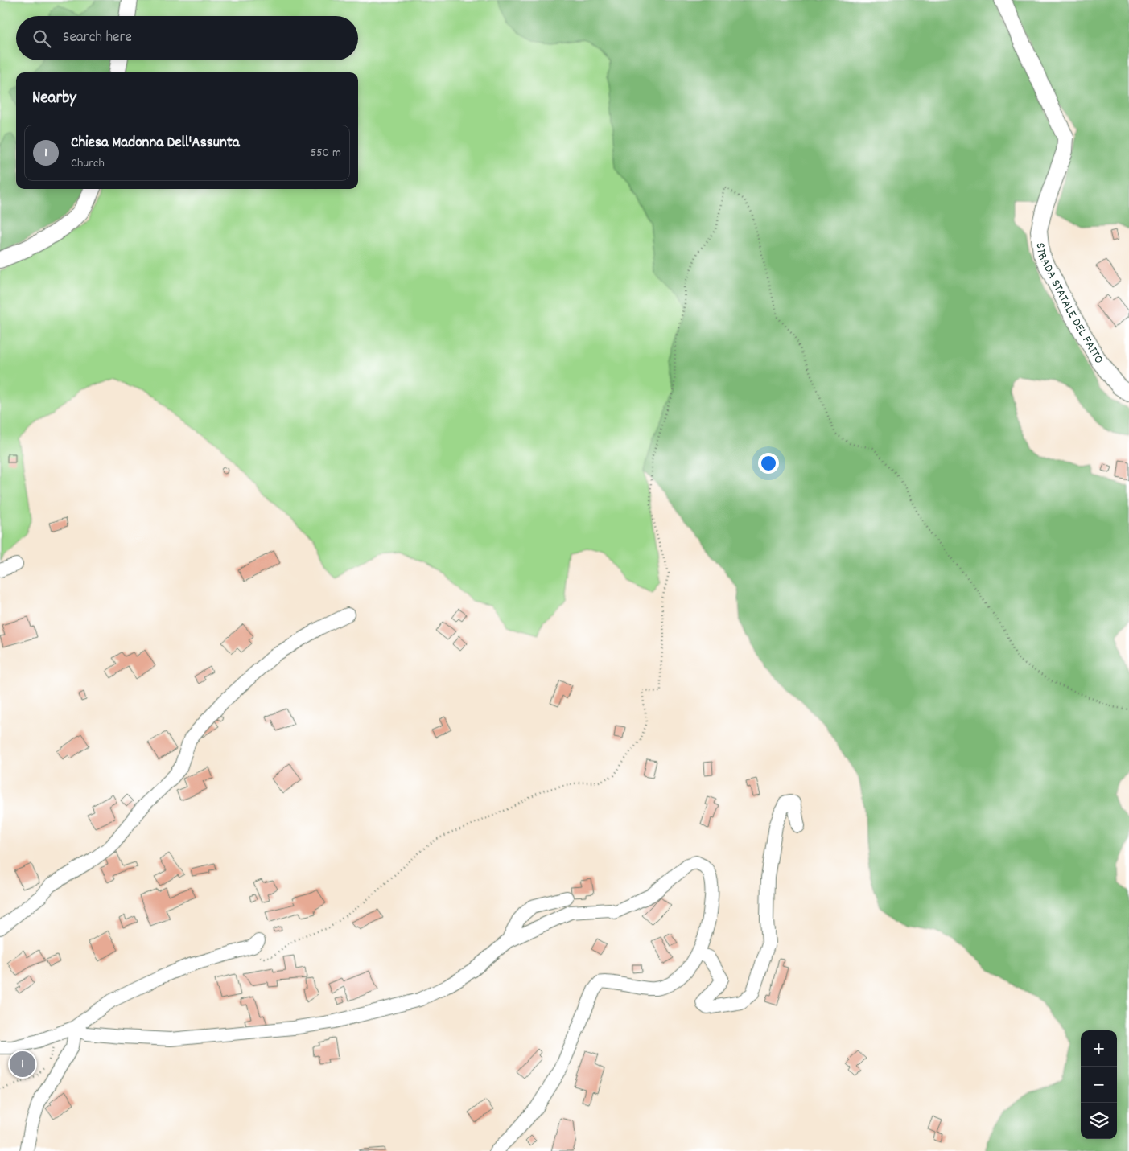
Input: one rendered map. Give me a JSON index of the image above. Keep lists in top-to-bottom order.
{
  "streets": {
    "street": ["STRADA STATALE DEL FAITO"]
  },
  "page": {
    "search": "Search here",
    "heading": "Nearby",
    "list": [
      {
        "mark": "1",
        "name": "Chiesa Madonna Dell'Assunta",
        "note": "Church",
        "value": "550 m"
      }
    ],
    "map_buttons": ["+", "−"],
    "pins": "1"
  }
}
